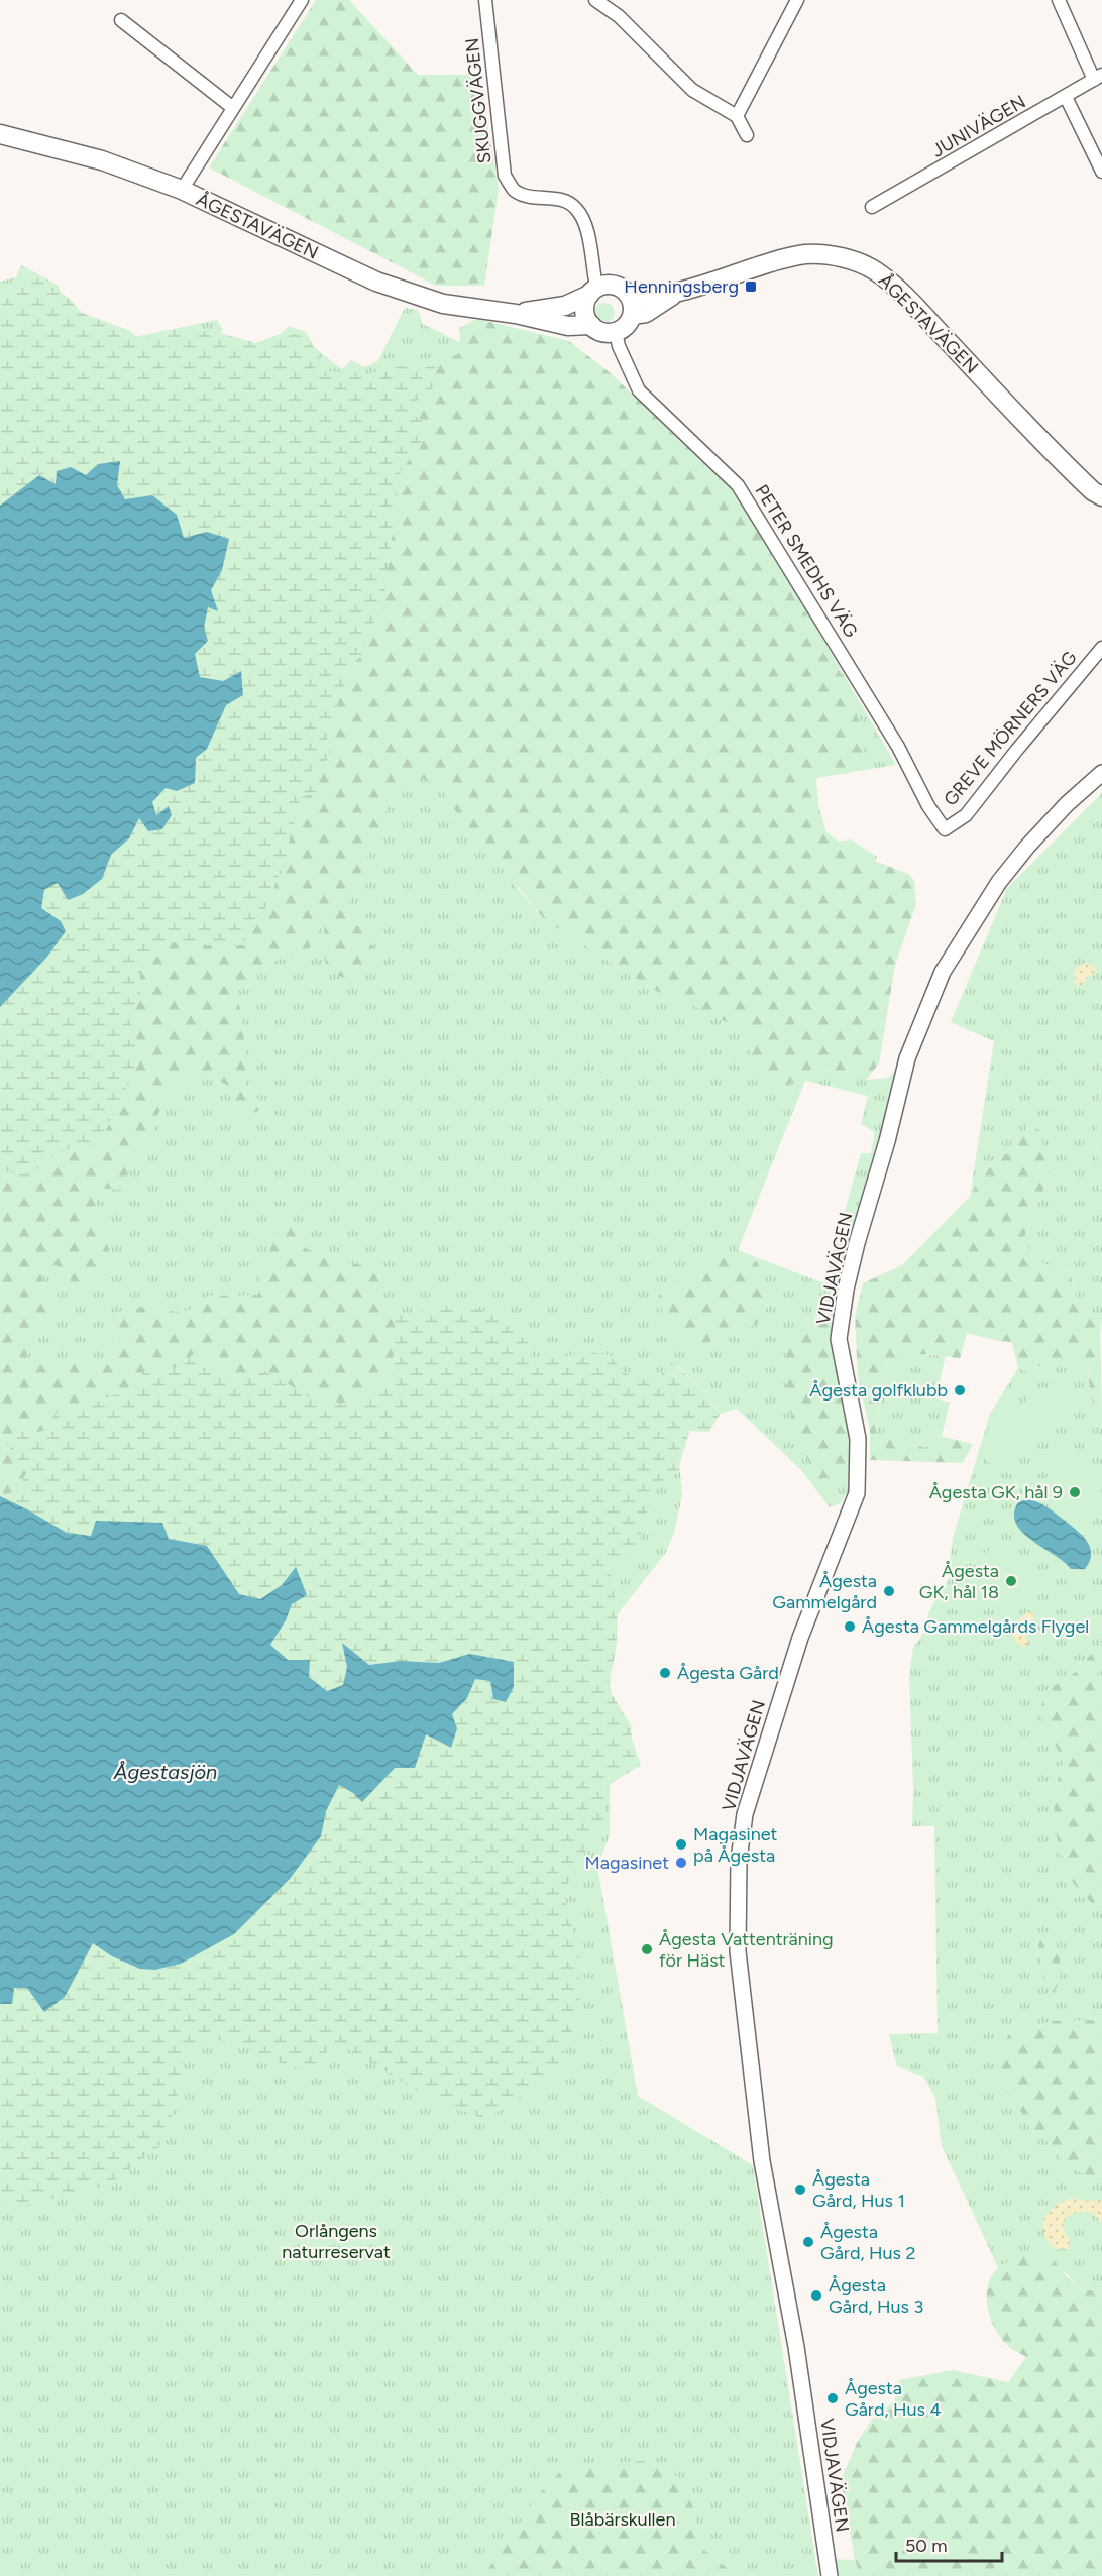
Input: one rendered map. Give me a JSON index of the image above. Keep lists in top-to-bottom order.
{
  "streets": {
    "main road": ["ÅGESTAVÄGEN"],
    "street": [
      "SKUGGVÄGEN",
      "JUNIVÄGEN",
      "PETER SMEDHS VÄG",
      "GREVE MÖRNERS VÄG",
      "VIDJAVÄGEN"
    ]
  },
  "crossings": [
    ["SKUGGVÄGEN", "ÅGESTAVÄGEN"],
    ["SKUGGVÄGEN", "PETER SMEDHS VÄG"],
    ["ÅGESTAVÄGEN", "PETER SMEDHS VÄG"],
    ["PETER SMEDHS VÄG", "GREVE MÖRNERS VÄG"]
  ],
  "water": ["Ågestasjön"],
  "parks": ["Orlångens naturreservat", "Blåbärskullen"],
  "places": {
    "transit": ["Henningsberg"],
    "other": [
      "Ågesta golfklubb",
      "Ågesta GK, hål 9",
      "Ågesta GK, hål 18",
      "Ågesta Gammelgård",
      "Ågesta Gammelgårds Flygel",
      "Ågesta Gård",
      "Magasinet på Ågesta",
      "Magasinet",
      "Ågesta Vattenträning för Häst",
      "Ågesta Gård, Hus 1",
      "Ågesta Gård, Hus 2",
      "Ågesta Gård, Hus 3",
      "Ågesta Gård, Hus 4"
    ]
  },
  "scale_bar": "50 m"
}
